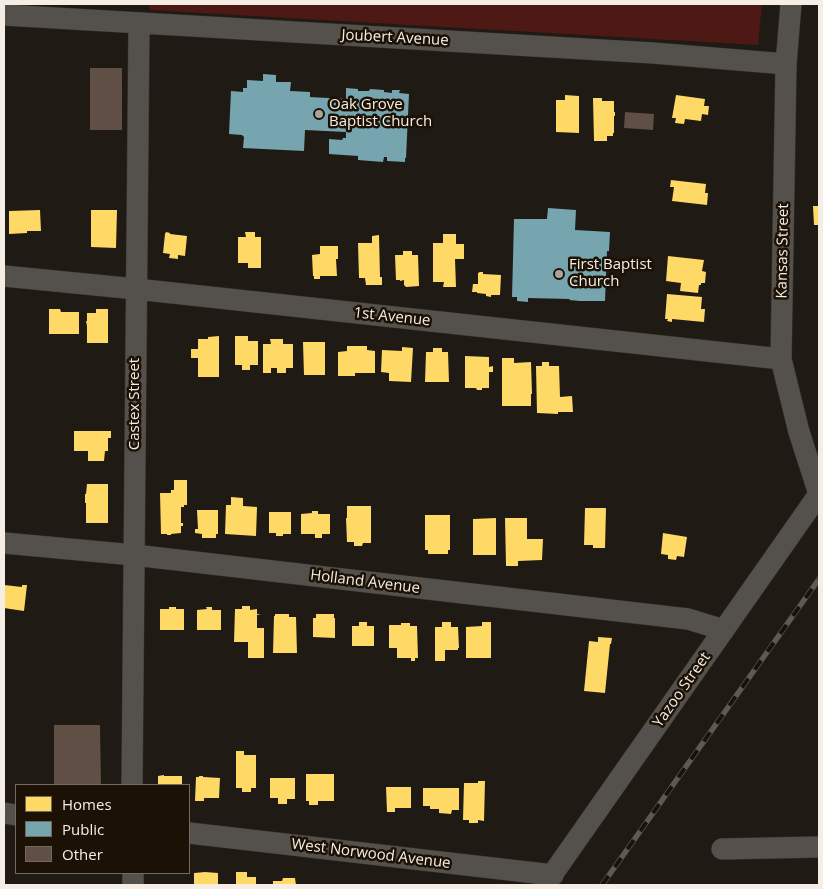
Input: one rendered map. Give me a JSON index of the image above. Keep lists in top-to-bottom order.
{
  "streets": {
    "street": [
      "Joubert Avenue",
      "Kansas Street",
      "1st Avenue",
      "Castex Street",
      "Holland Avenue",
      "Yazoo Street",
      "West Norwood Avenue"
    ]
  },
  "crossings": [
    ["Joubert Avenue", "Kansas Street"],
    ["Joubert Avenue", "Castex Street"],
    ["Kansas Street", "1st Avenue"],
    ["Kansas Street", "Yazoo Street"],
    ["1st Avenue", "Castex Street"],
    ["Castex Street", "Holland Avenue"],
    ["Holland Avenue", "Yazoo Street"],
    ["Yazoo Street", "West Norwood Avenue"]
  ],
  "places": ["Oak Grove Baptist Church", "First Baptist Church"],
  "legend": ["Homes", "Public", "Other"]
}
